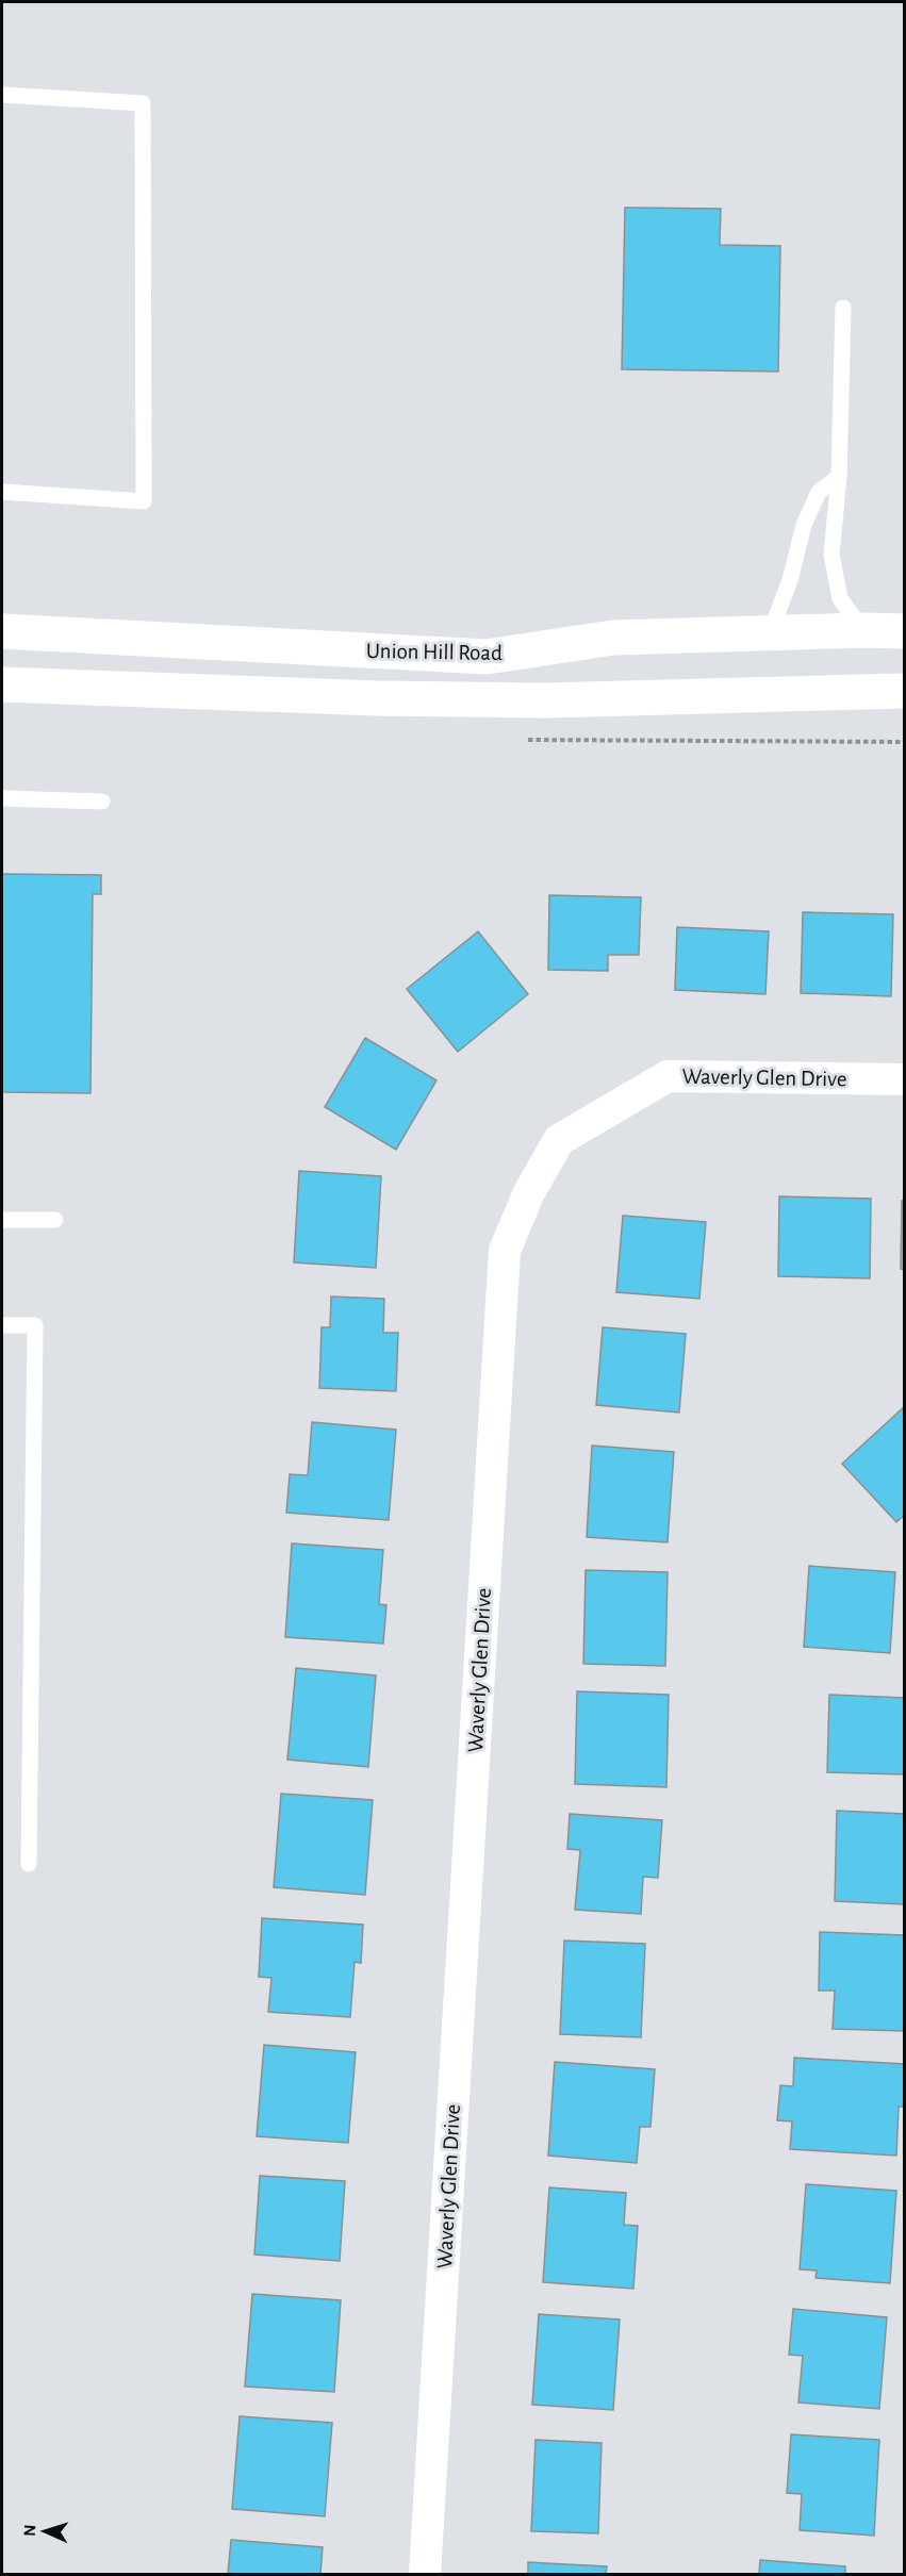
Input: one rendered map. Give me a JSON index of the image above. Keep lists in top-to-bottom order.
{
  "streets": {
    "street": ["Union Hill Road", "Waverly Glen Drive"]
  },
  "north": "left"
}
